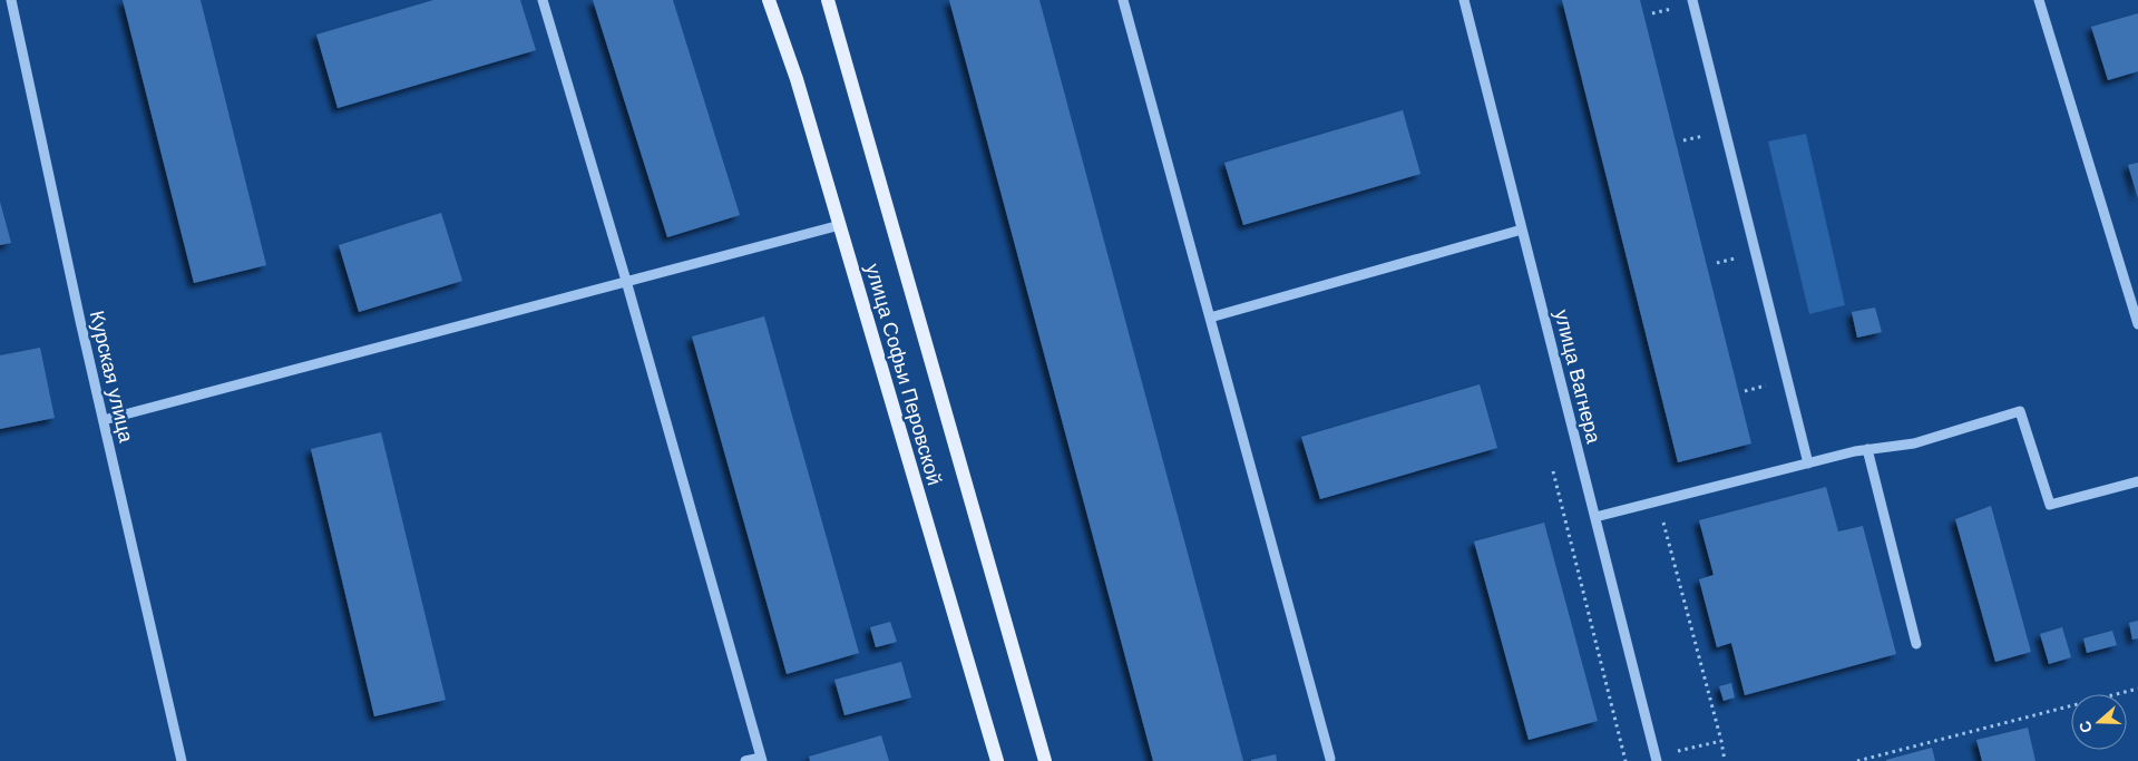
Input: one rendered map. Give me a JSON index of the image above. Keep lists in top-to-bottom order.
{
  "streets": {
    "main road": ["улица Софьи Перовской"],
    "street": ["Курская улица", "улица Вагнера"]
  },
  "north": "left"
}
